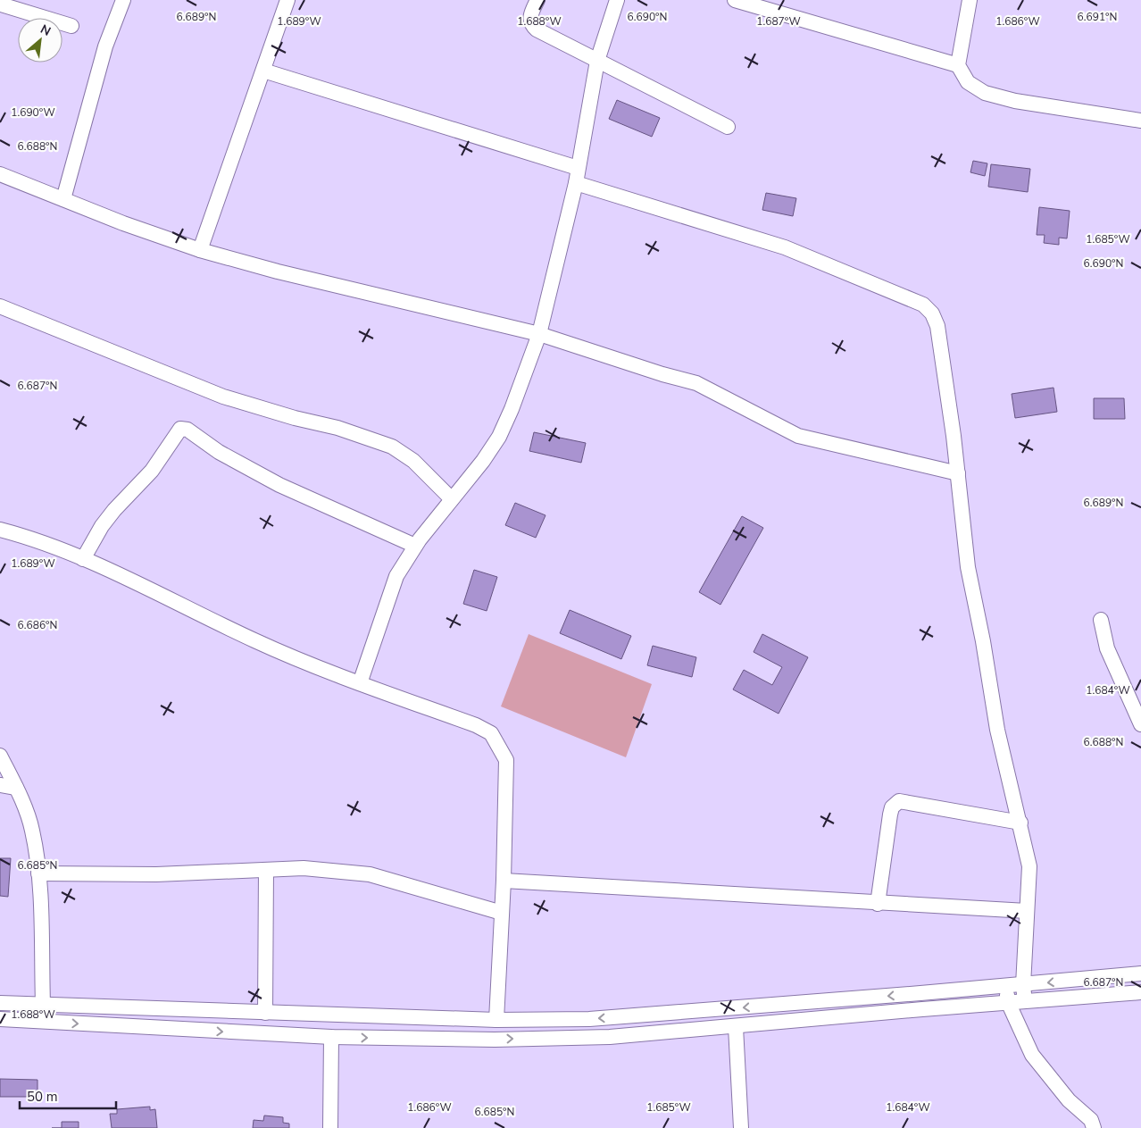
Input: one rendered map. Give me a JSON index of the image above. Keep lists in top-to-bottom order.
{
  "scale_bar": "50 m",
  "north": "top right",
  "coordinates": [
    "6.689°N",
    "6.690°N",
    "6.691°N",
    "1.689°W",
    "1.688°W",
    "1.686°W",
    "1.687°W",
    "1.690°W",
    "6.688°N",
    "1.685°W",
    "6.687°N",
    "6.686°N",
    "1.684°W",
    "6.685°N"
  ]
}
